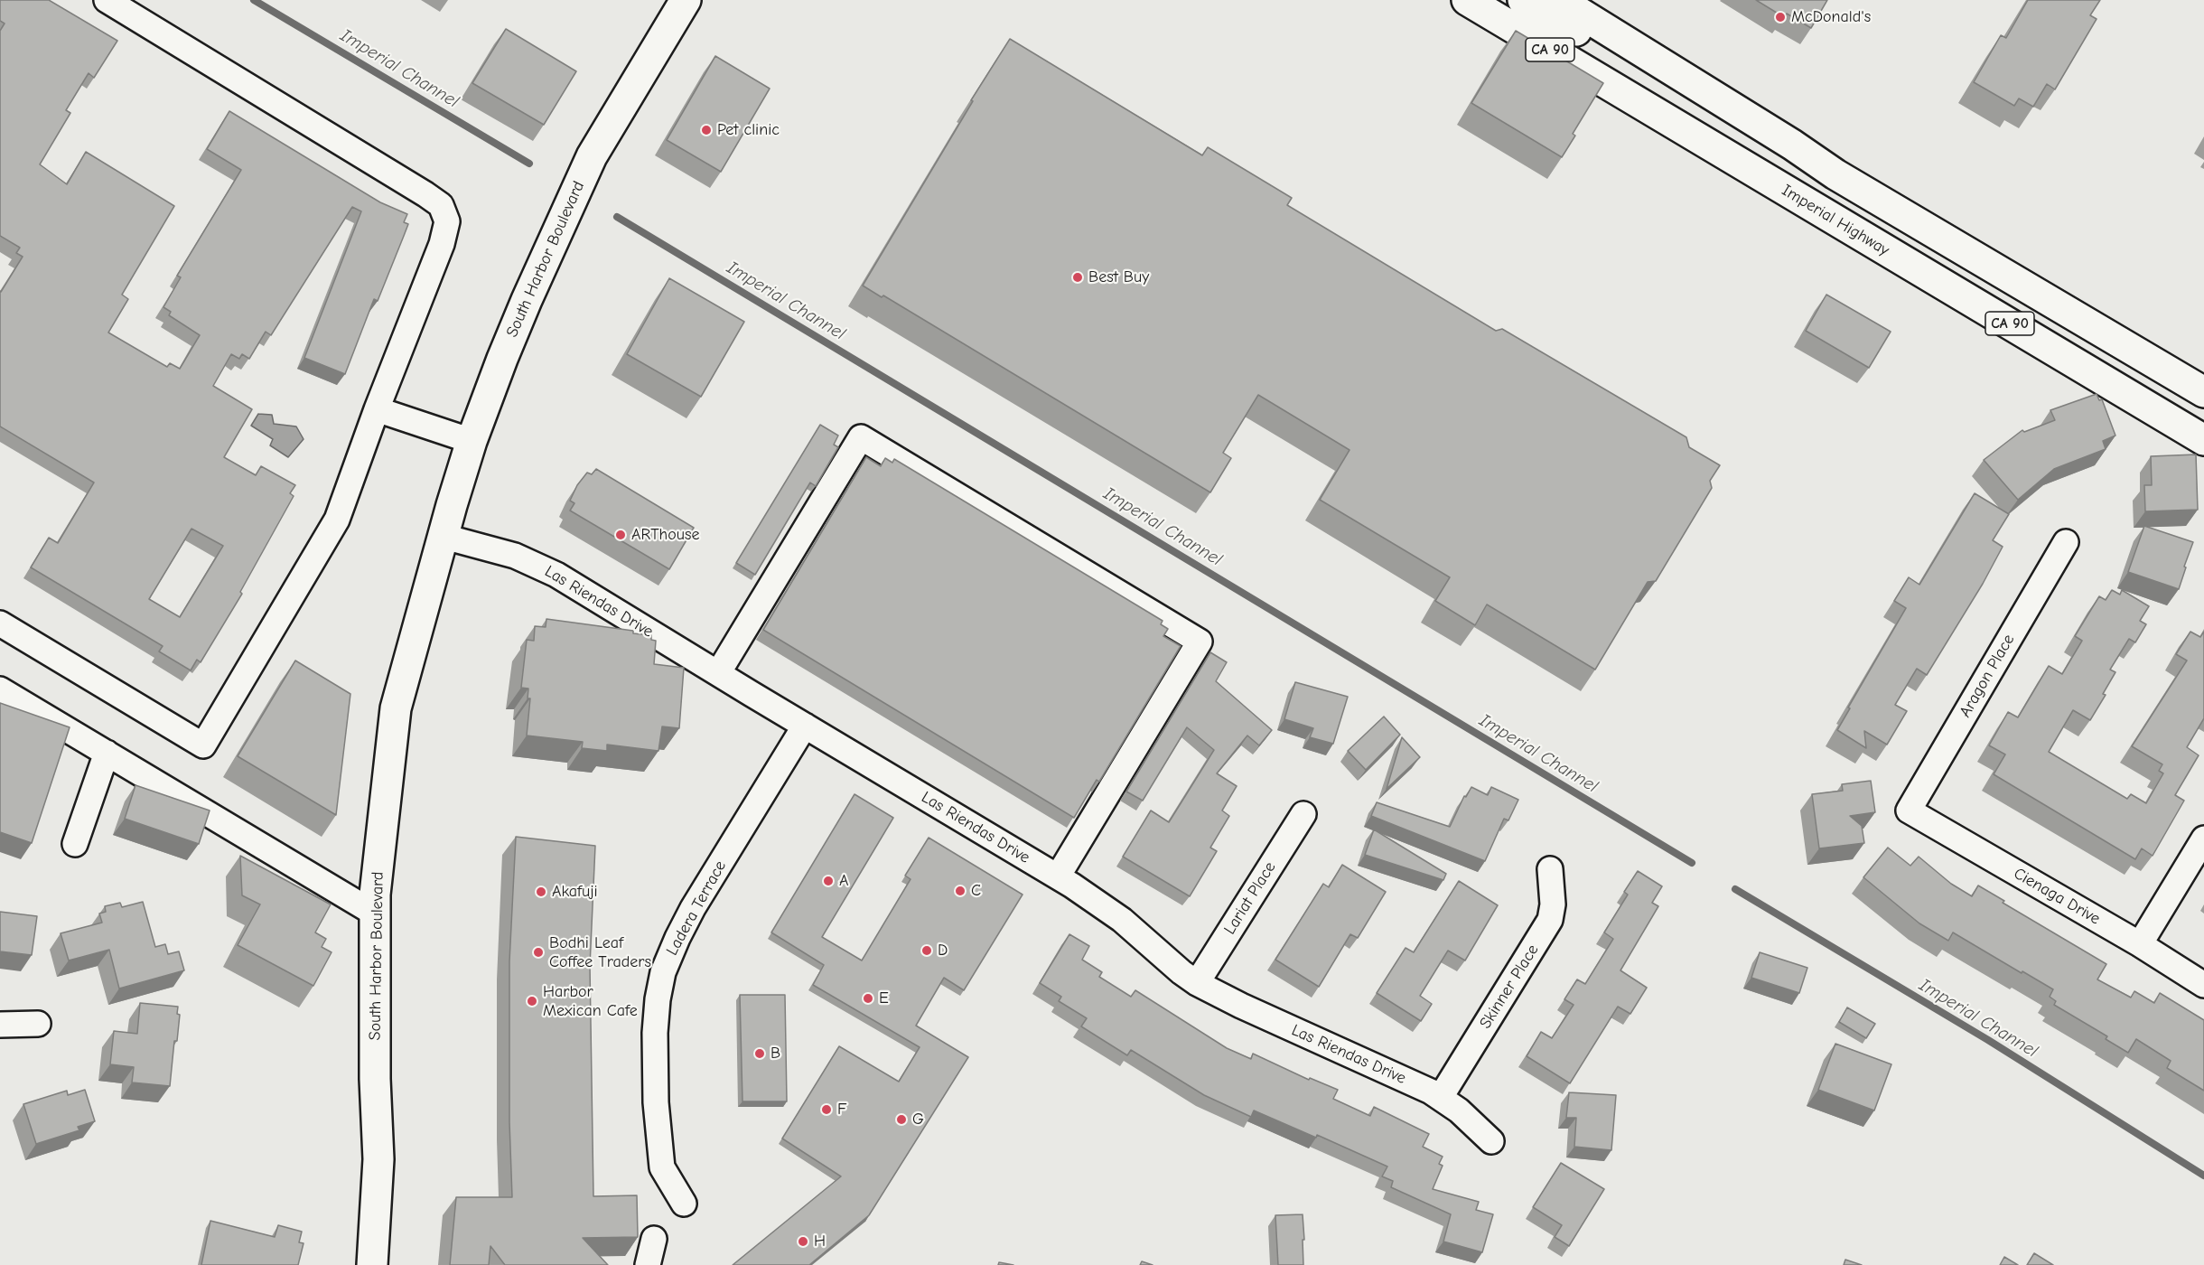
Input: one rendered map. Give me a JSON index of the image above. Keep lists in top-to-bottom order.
{
  "streets": {
    "main road": ["CA 90", "Imperial Highway", "South Harbor Boulevard"],
    "street": [
      "Las Riendas Drive",
      "Aragon Place",
      "Cienaga Drive",
      "Lariat Place",
      "Ladera Terrace",
      "Skinner Place"
    ]
  },
  "crossings": [
    ["South Harbor Boulevard", "Las Riendas Drive"],
    ["Las Riendas Drive", "Lariat Place"],
    ["Las Riendas Drive", "Ladera Terrace"],
    ["Las Riendas Drive", "Skinner Place"],
    ["Aragon Place", "Cienaga Drive"]
  ],
  "water": ["Imperial Channel"],
  "places": [
    "McDonald's",
    "Pet clinic",
    "Best Buy",
    "ARThouse",
    "A",
    "C",
    "Akafuji",
    "D",
    "Bodhi Leaf Coffee Traders",
    "E",
    "Harbor Mexican Cafe",
    "B",
    "F",
    "G",
    "H"
  ]
}
